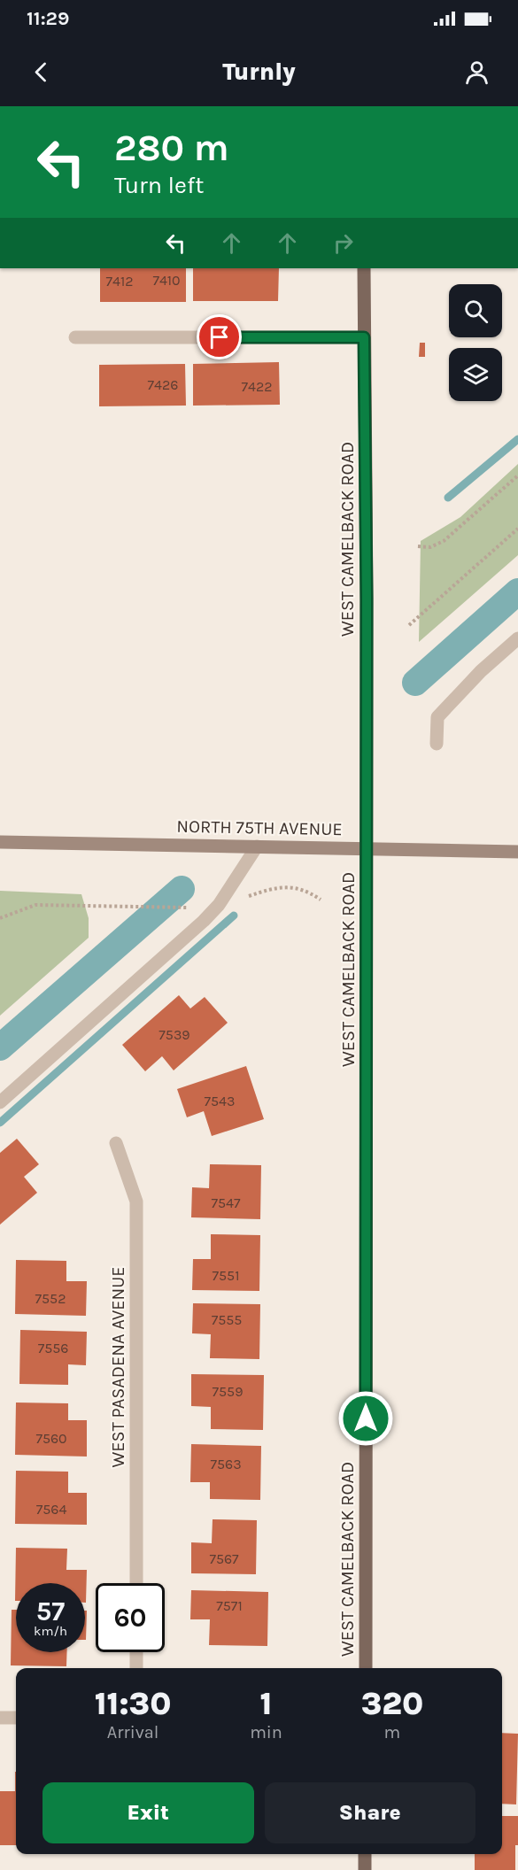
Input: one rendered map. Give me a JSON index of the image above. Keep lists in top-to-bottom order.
{
  "streets": {
    "main road": ["WEST CAMELBACK ROAD", "NORTH 75TH AVENUE"],
    "street": ["WEST PASADENA AVENUE"]
  },
  "crossings": [
    ["WEST CAMELBACK ROAD", "NORTH 75TH AVENUE"]
  ],
  "house_numbers": [
    "7410",
    "7412",
    "7426",
    "7422",
    "7539",
    "7543",
    "7547",
    "7551",
    "7552",
    "7555",
    "7556",
    "7559",
    "7560",
    "7563",
    "7564",
    "7567",
    "7571"
  ],
  "page": {
    "status": "11:29",
    "header": "Turnly",
    "turn": ["280 m", "Turn left"],
    "speed": "57 km/h",
    "limit": "60",
    "eta": [
      "11:30",
      "Arrival",
      "1",
      "min",
      "320",
      "m"
    ],
    "buttons": ["Exit", "Share"]
  }
}
